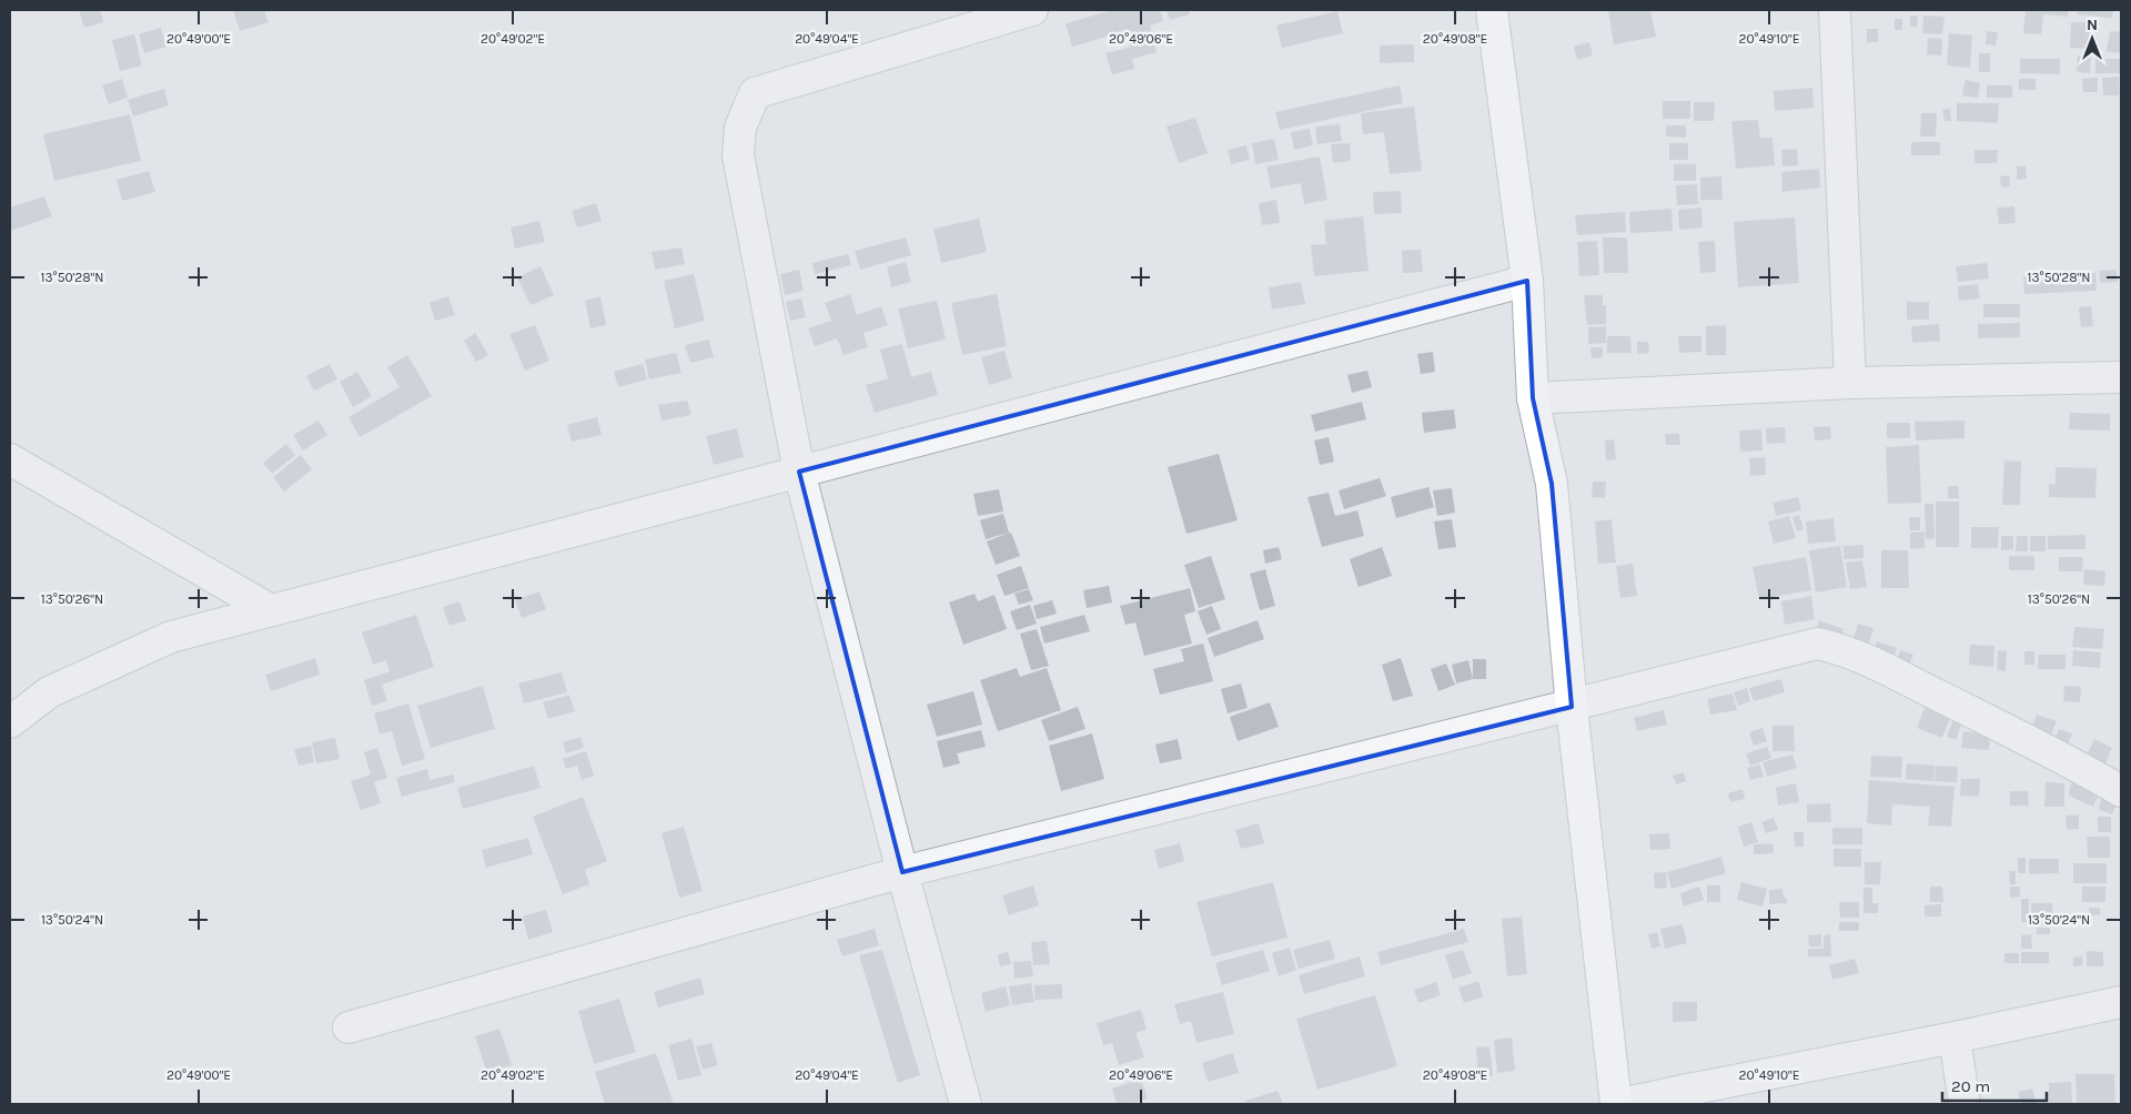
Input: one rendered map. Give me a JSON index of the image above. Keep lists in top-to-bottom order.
{
  "scale_bar": "20 m",
  "north": "top",
  "coordinates": [
    "20°49'00\"E",
    "20°49'02\"E",
    "20°49'04\"E",
    "20°49'06\"E",
    "20°49'08\"E",
    "20°49'10\"E",
    "13°50'28\"N",
    "13°50'26\"N",
    "13°50'24\"N"
  ]
}
